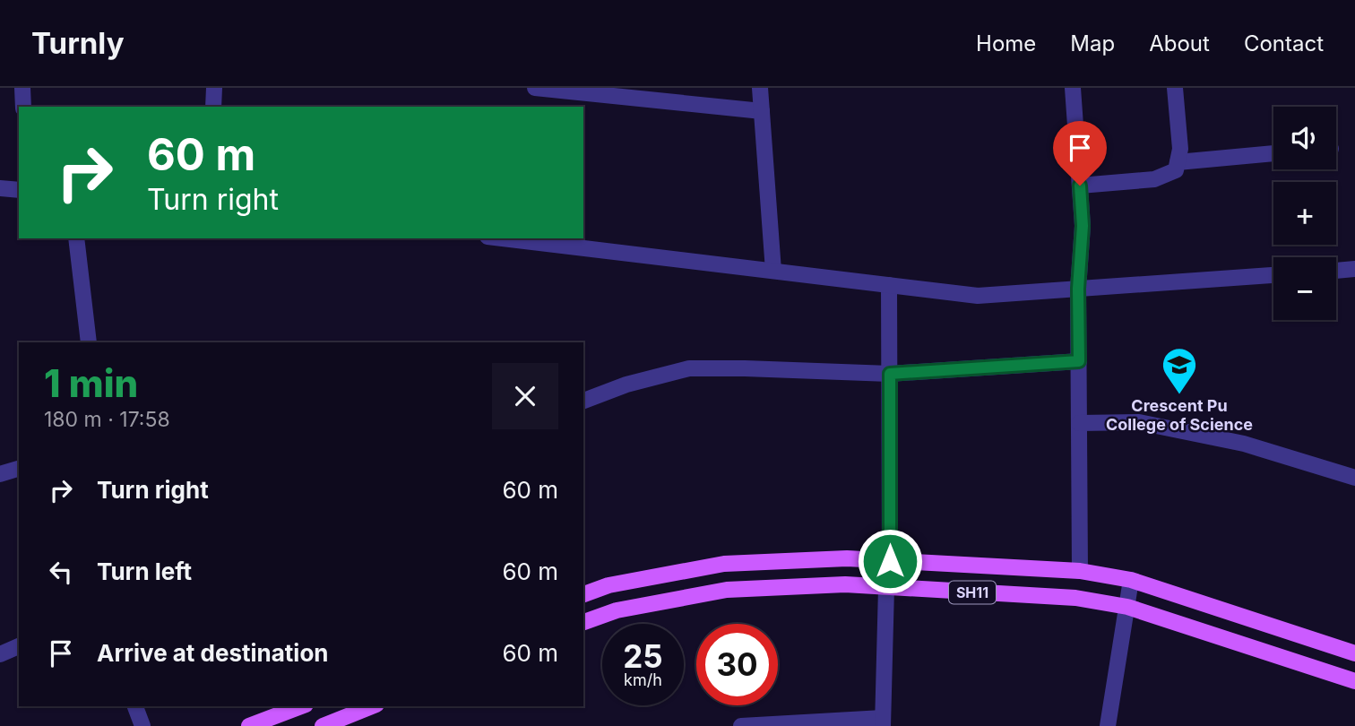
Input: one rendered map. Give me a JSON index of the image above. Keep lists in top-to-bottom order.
{
  "streets": {
    "main road": ["SH11"]
  },
  "places": {
    "school or university": ["Crescent Pu College of Science"]
  },
  "page": {
    "header": "Turnly",
    "nav": [
      "Home",
      "Map",
      "About",
      "Contact"
    ],
    "map_buttons": ["+", "−"],
    "turn": ["60 m", "Turn right"],
    "heading": ["1 min", "180 m · 17:58"],
    "list": [
      {
        "name": "Turn right",
        "value": "60 m"
      },
      {
        "name": "Turn left",
        "value": "60 m"
      },
      {
        "name": "Arrive at destination",
        "value": "60 m"
      }
    ],
    "speed": "25 km/h",
    "limit": "30"
  }
}
